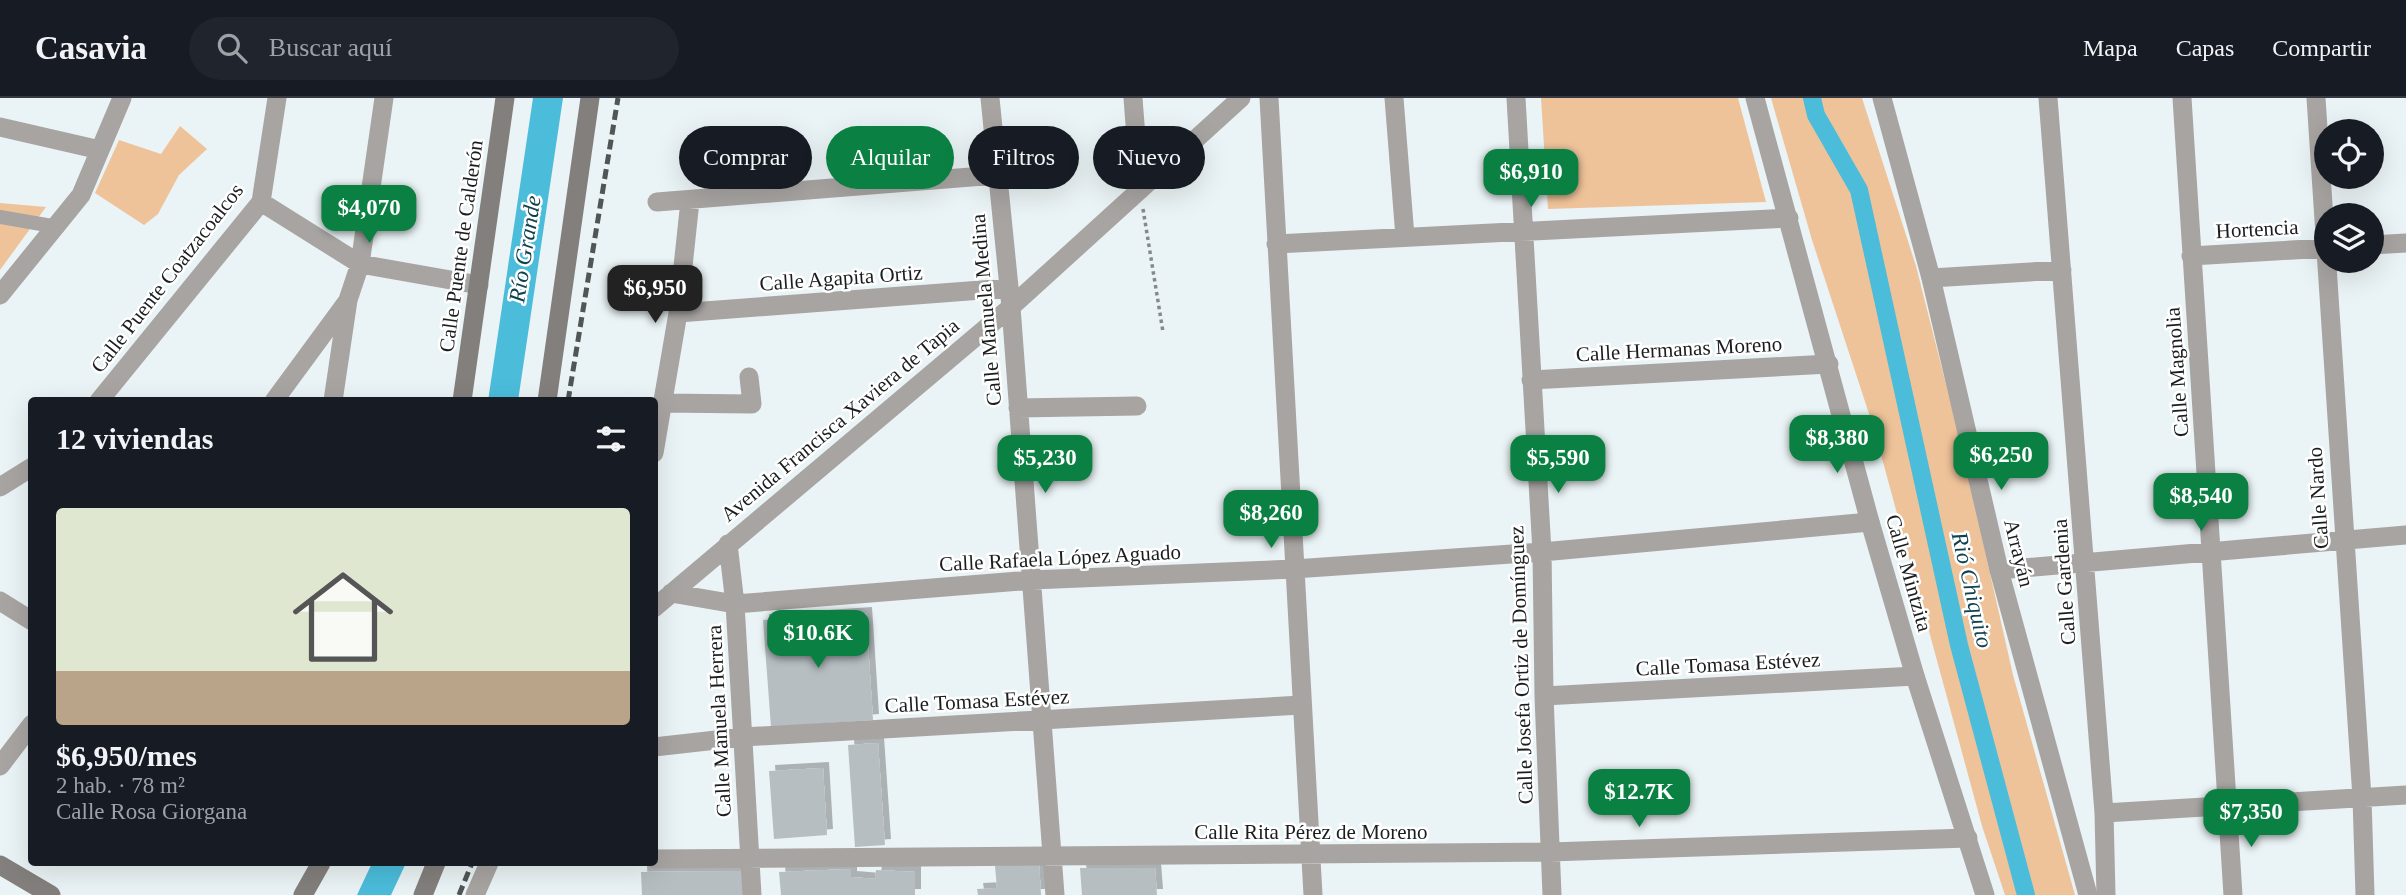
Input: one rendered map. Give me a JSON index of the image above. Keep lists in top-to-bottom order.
{
  "streets": {
    "main road": ["Calle Puente de Calderón"],
    "street": [
      "Hortencia",
      "Calle Puente Coatzacoalcos",
      "Calle Agapita Ortiz",
      "Calle Manuela Medina",
      "Calle Hermanas Moreno",
      "Calle Magnolia",
      "Avenida Francisca Xaviera de Tapia",
      "Calle Nardo",
      "Arrayán",
      "Calle Rafaela López Aguado",
      "Calle Mintzita",
      "Calle Gardenia",
      "Calle Tomasa Estévez",
      "Calle Josefa Ortiz de Domínguez",
      "Calle Manuela Herrera",
      "Calle Rita Pérez de Moreno"
    ]
  },
  "crossings": [
    ["Hortencia", "Calle Magnolia"],
    ["Calle Agapita Ortiz", "Calle Manuela Medina"],
    ["Calle Agapita Ortiz", "Avenida Francisca Xaviera de Tapia"],
    ["Calle Manuela Medina", "Avenida Francisca Xaviera de Tapia"],
    ["Calle Manuela Medina", "Calle Rafaela López Aguado"],
    ["Calle Manuela Medina", "Calle Tomasa Estévez"],
    ["Calle Manuela Medina", "Calle Rita Pérez de Moreno"],
    ["Calle Hermanas Moreno", "Calle Mintzita"],
    ["Calle Hermanas Moreno", "Calle Josefa Ortiz de Domínguez"],
    ["Avenida Francisca Xaviera de Tapia", "Calle Rafaela López Aguado"],
    ["Avenida Francisca Xaviera de Tapia", "Calle Manuela Herrera"],
    ["Calle Rafaela López Aguado", "Calle Mintzita"],
    ["Calle Rafaela López Aguado", "Calle Josefa Ortiz de Domínguez"],
    ["Calle Rafaela López Aguado", "Calle Manuela Herrera"],
    ["Calle Mintzita", "Calle Tomasa Estévez"],
    ["Calle Mintzita", "Calle Rita Pérez de Moreno"],
    ["Calle Tomasa Estévez", "Calle Josefa Ortiz de Domínguez"],
    ["Calle Tomasa Estévez", "Calle Manuela Herrera"],
    ["Calle Josefa Ortiz de Domínguez", "Calle Rita Pérez de Moreno"],
    ["Calle Manuela Herrera", "Calle Rita Pérez de Moreno"]
  ],
  "water": ["Río Grande", "Rió Chiquito"],
  "page": {
    "header": "Casavia",
    "search": "Buscar aquí",
    "nav": ["Mapa", "Capas", "Compartir"],
    "chip": [
      "Comprar",
      "Alquilar",
      "Filtros",
      "Nuevo"
    ],
    "price": [
      "$6,910",
      "$4,070",
      "$6,950",
      "$8,380",
      "$6,250",
      "$5,230",
      "$5,590",
      "$8,540",
      "$8,260",
      "$10.6K",
      "$12.7K",
      "$7,350"
    ],
    "heading": "12 viviendas",
    "list": [
      {
        "name": "$6,950/mes",
        "note": "2 hab. · 78 m² · Calle Rosa Giorgana"
      }
    ]
  }
}
